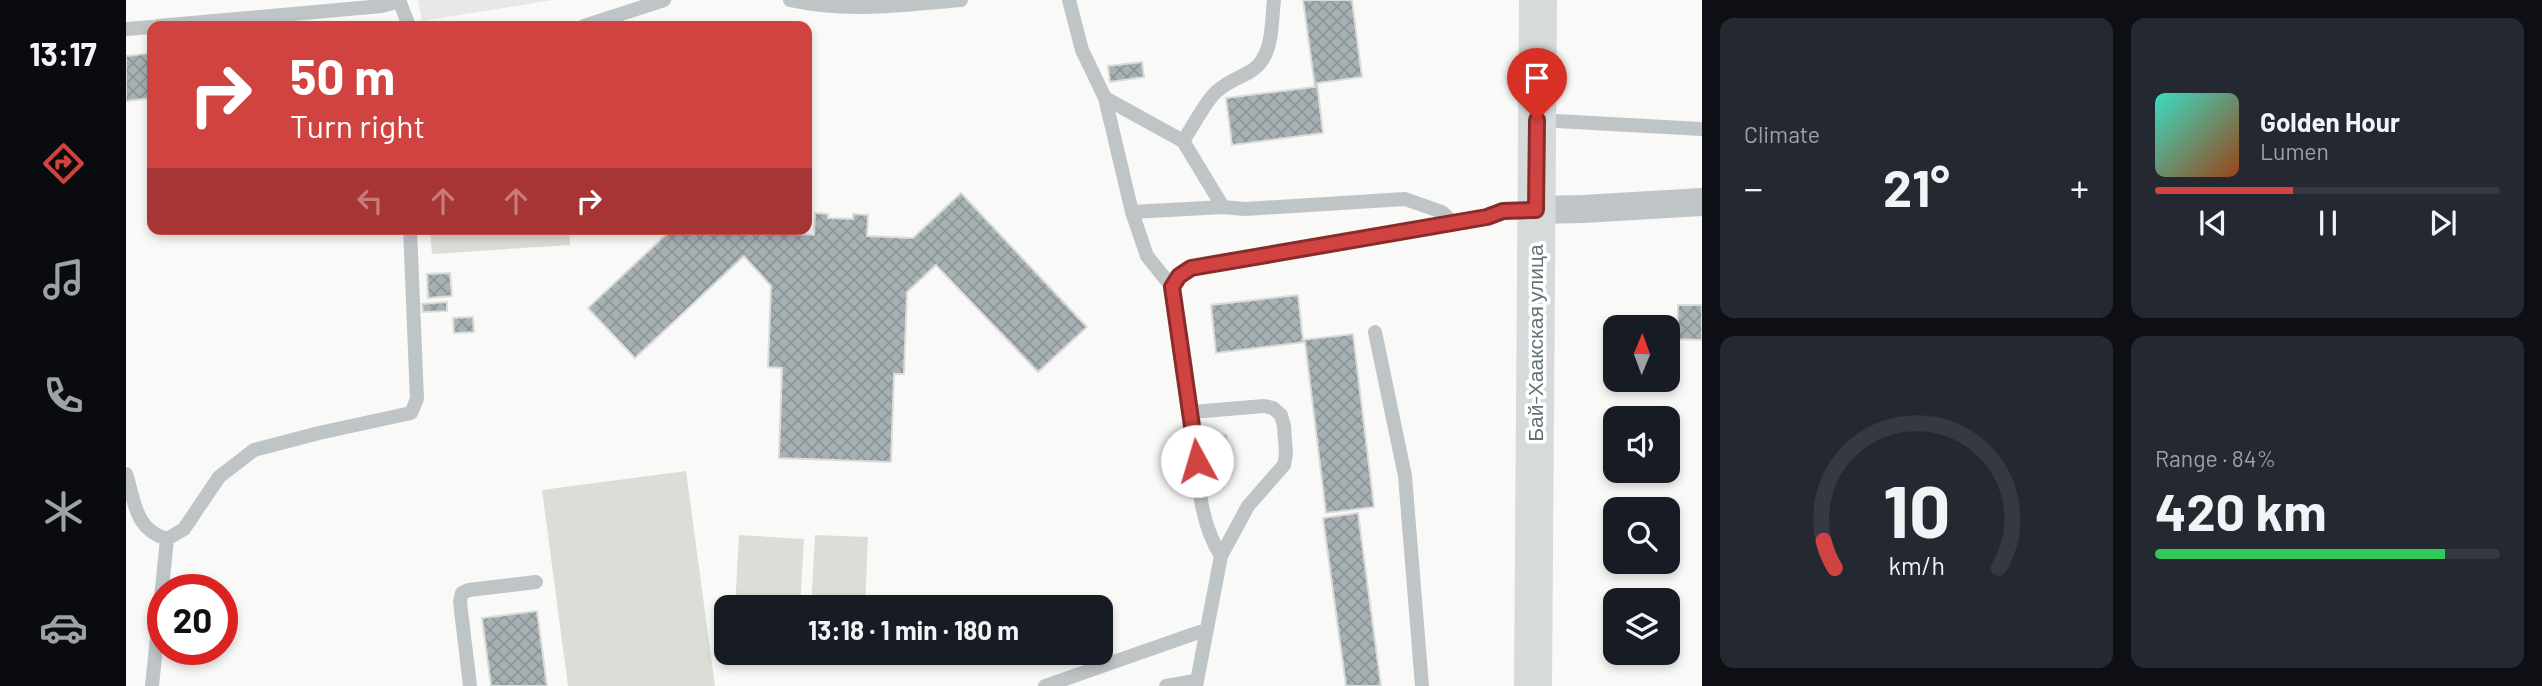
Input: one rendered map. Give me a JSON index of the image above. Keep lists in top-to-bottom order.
{
  "streets": {
    "main road": ["Бай-Хаакская улица"]
  },
  "north": "top",
  "page": {
    "tabs": "13:17",
    "tile": [
      "Climate",
      ["Range · 84%", "420 km"]
    ],
    "turn": ["50 m", "Turn right"],
    "song": ["Golden Hour", "Lumen"],
    "heat": ["−", "21°", "+"],
    "limit": "20",
    "trip": "13:18 · 1 min · 180 m",
    "gauge": ["10", "km/h"]
  }
}
